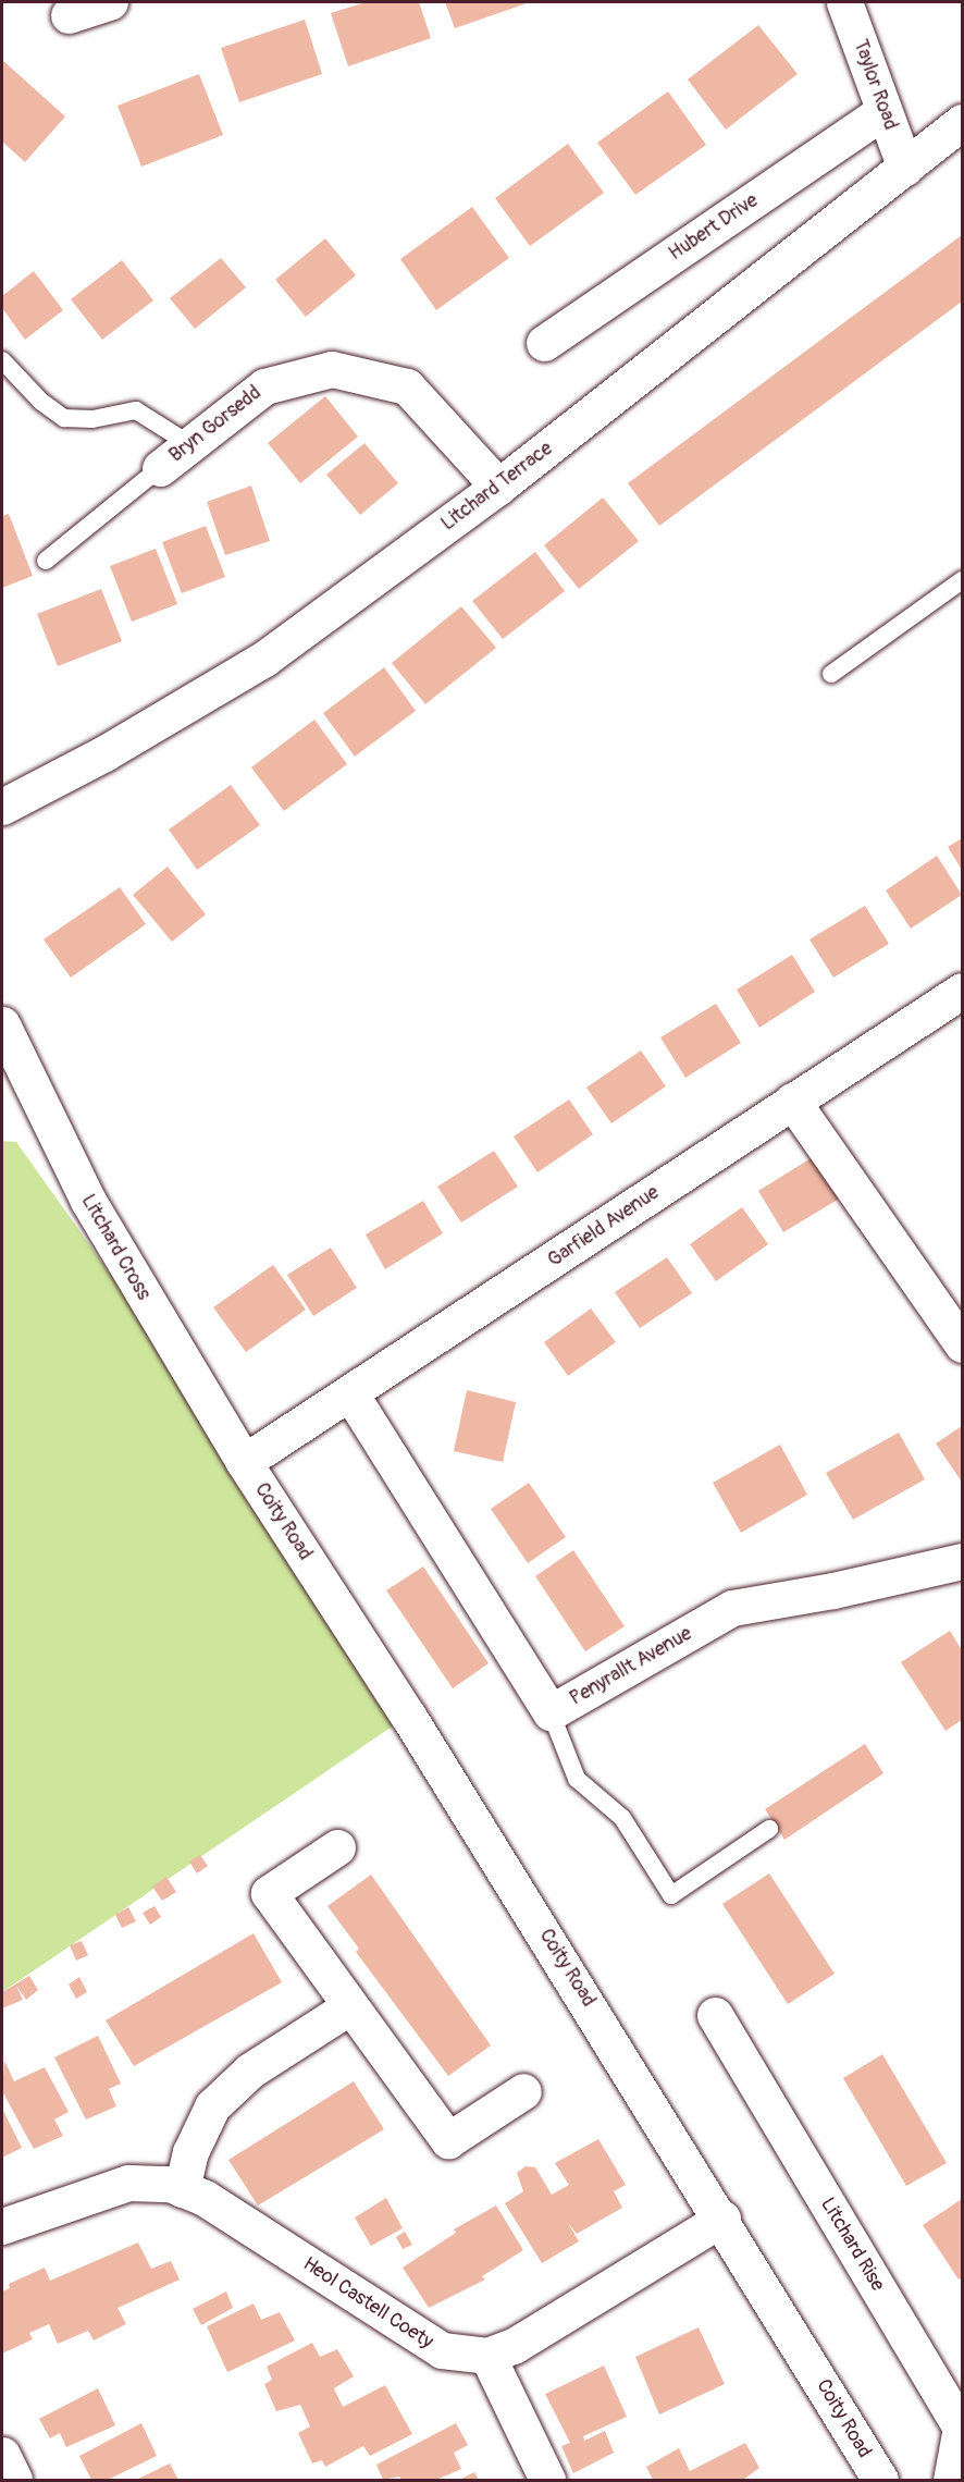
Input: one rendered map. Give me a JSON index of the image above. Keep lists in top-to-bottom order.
{
  "streets": {
    "street": [
      "Taylor Road",
      "Hubert Drive",
      "Bryn Gorsedd",
      "Litchard Terrace",
      "Garfield Avenue",
      "Litchard Cross",
      "Coity Road",
      "Penyrallt Avenue",
      "Litchard Rise",
      "Heol Castell Coety"
    ]
  },
  "crossings": [
    ["Taylor Road", "Hubert Drive"],
    ["Taylor Road", "Litchard Terrace"],
    ["Bryn Gorsedd", "Litchard Terrace"],
    ["Garfield Avenue", "Litchard Cross"],
    ["Garfield Avenue", "Coity Road"],
    ["Garfield Avenue", "Penyrallt Avenue"],
    ["Litchard Cross", "Coity Road"],
    ["Coity Road", "Heol Castell Coety"]
  ]
}
